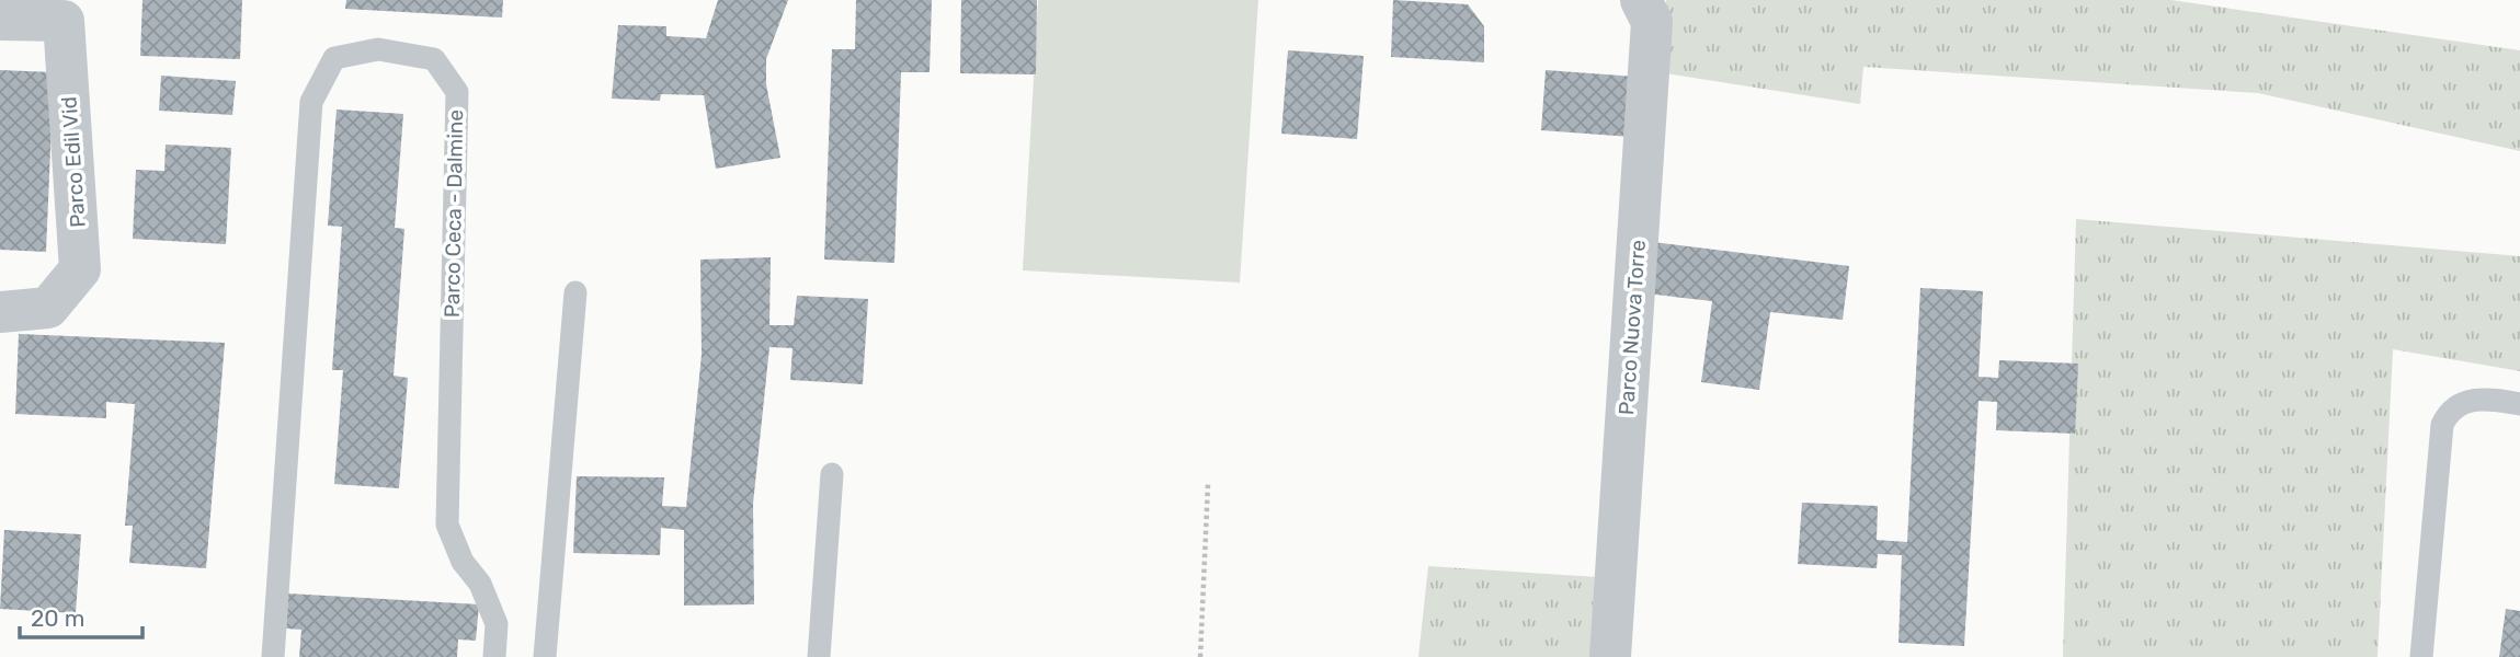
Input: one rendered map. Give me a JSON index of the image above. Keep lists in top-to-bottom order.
{
  "streets": {
    "street": ["Parco Edil Vid", "Parco Nuova Torre"],
    "lane": ["Parco Ceca - Dalmine"]
  },
  "scale_bar": "20 m"
}
